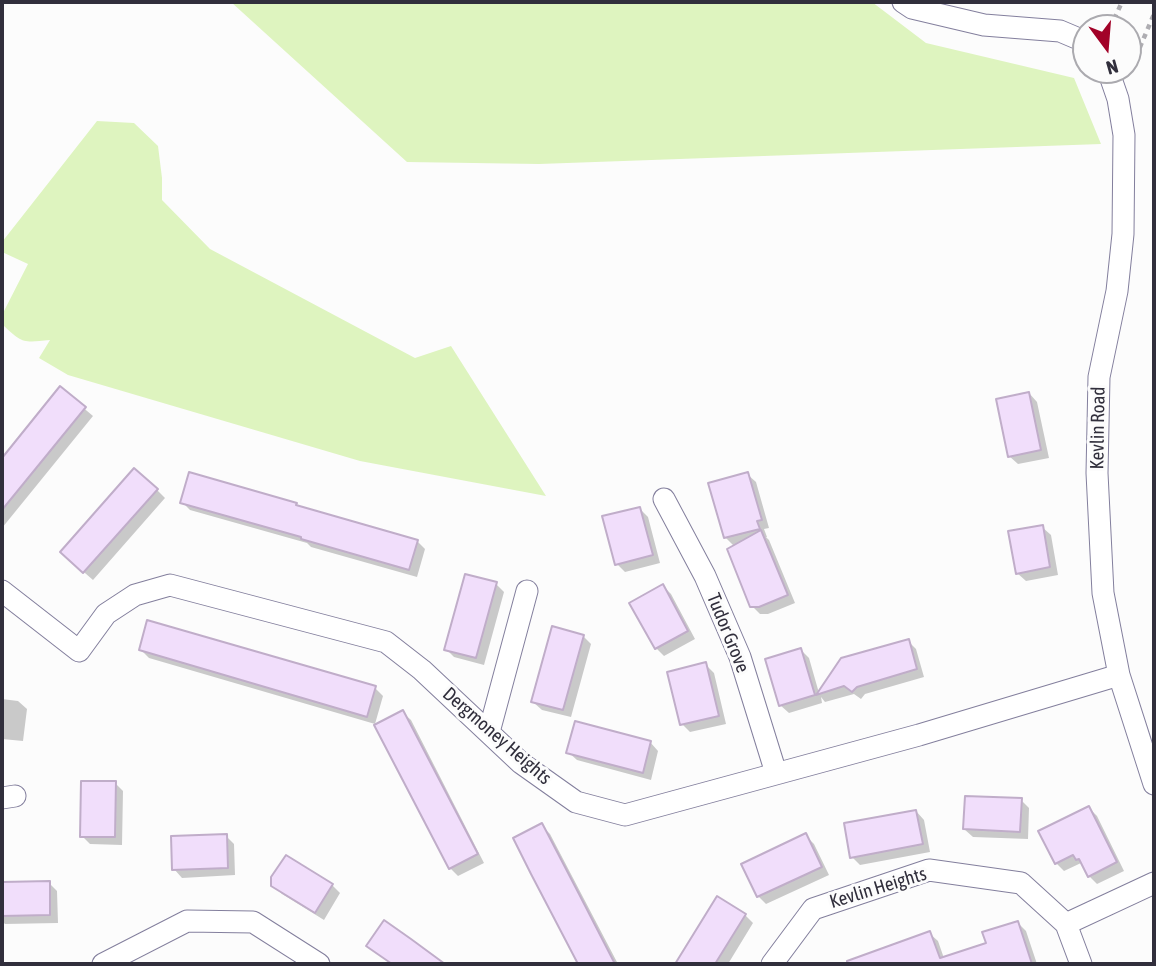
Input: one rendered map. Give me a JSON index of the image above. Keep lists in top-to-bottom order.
{
  "streets": {
    "street": [
      "Kevlin Road",
      "Tudor Grove",
      "Dergmoney Heights",
      "Kevlin Heights"
    ]
  },
  "crossings": [
    ["Kevlin Road", "Dergmoney Heights"],
    ["Tudor Grove", "Dergmoney Heights"]
  ],
  "north": "bottom"
}
